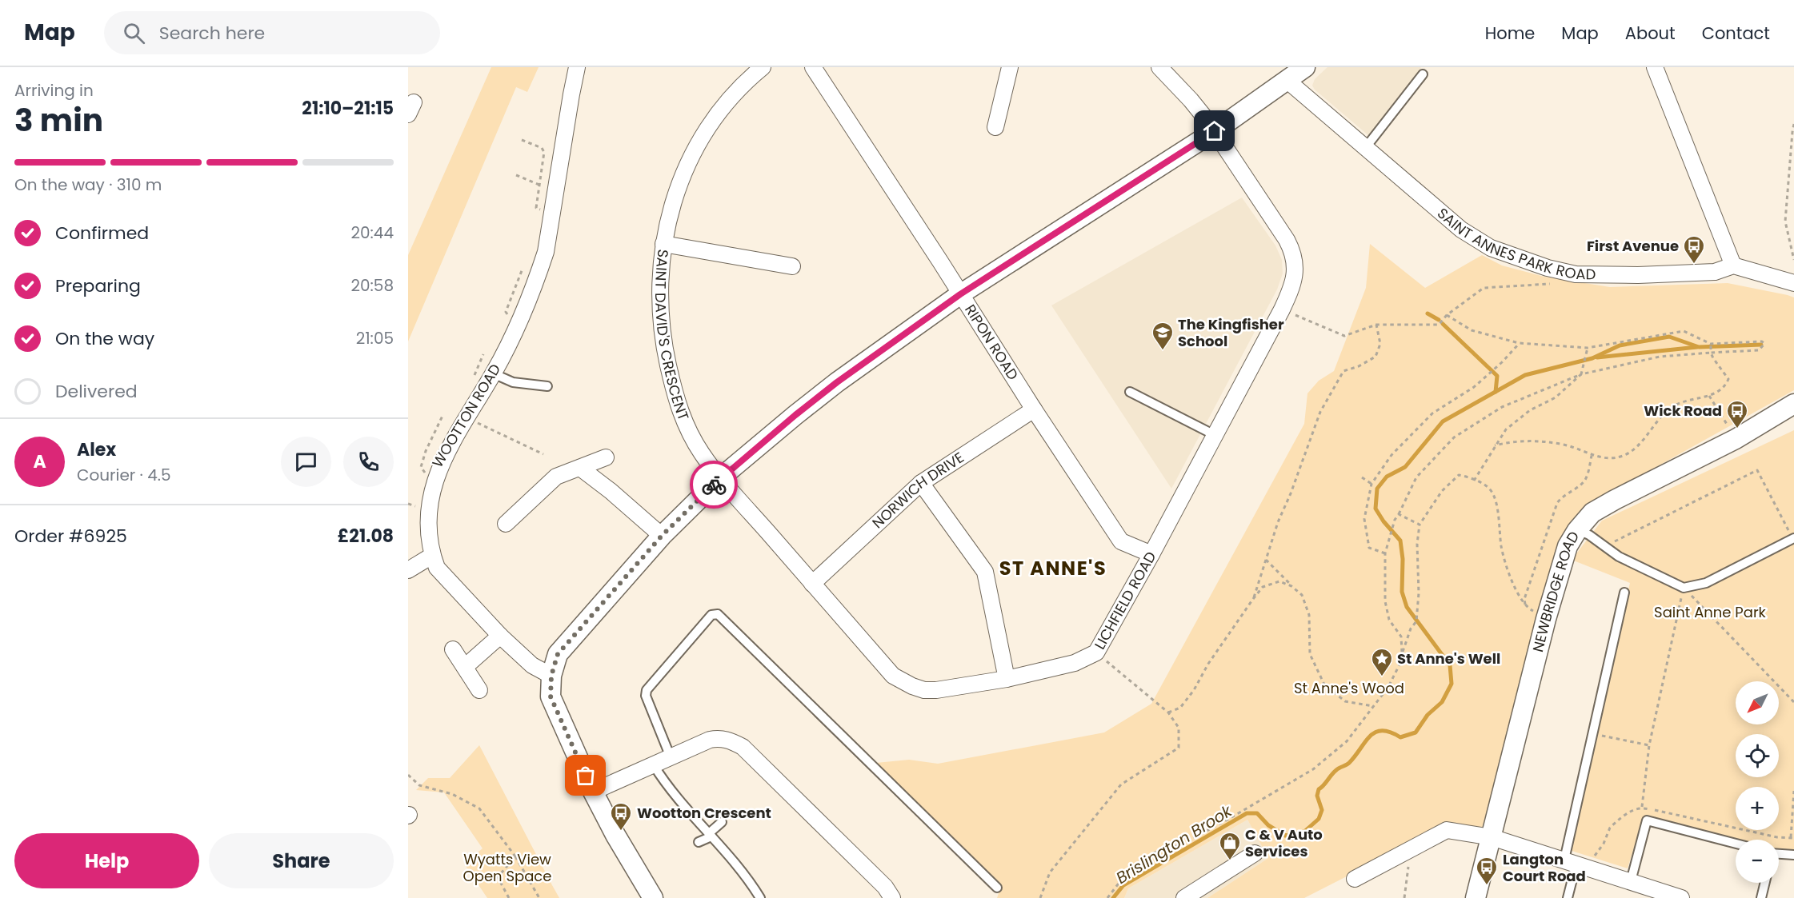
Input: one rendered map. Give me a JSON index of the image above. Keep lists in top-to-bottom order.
{
  "streets": {
    "street": [
      "SAINT ANNES PARK ROAD",
      "SAINT DAVID'S CRESCENT",
      "RIPON ROAD",
      "WOOTTON ROAD",
      "NORWICH DRIVE",
      "NEWBRIDGE ROAD",
      "LICHFIELD ROAD"
    ]
  },
  "crossings": [
    ["SAINT DAVID'S CRESCENT", "LICHFIELD ROAD"],
    ["RIPON ROAD", "NORWICH DRIVE"],
    ["RIPON ROAD", "LICHFIELD ROAD"],
    ["NORWICH DRIVE", "LICHFIELD ROAD"]
  ],
  "districts": ["ST ANNE'S"],
  "water": ["Brislington Brook"],
  "parks": ["Saint Anne Park", "St Anne's Wood", "Wyatts View Open Space"],
  "places": {
    "bus stop": [
      "First Avenue",
      "Wick Road",
      "Wootton Crescent",
      "Langton Court Road"
    ],
    "school or university": ["The Kingfisher School"],
    "place": ["St Anne's Well"],
    "shop": ["C & V Auto Services"]
  },
  "north": "bottom left",
  "page": {
    "header": "Map",
    "search": "Search here",
    "nav": [
      "Home",
      "Map",
      "About",
      "Contact"
    ],
    "heading": ["3 min", "Arriving in", "21:10–21:15"],
    "panel": [
      "Alex",
      "Courier · 4.5",
      "Order #6925",
      "£21.08"
    ],
    "bar": "On the way · 310 m",
    "list": [
      ["Confirmed", "20:44"],
      ["Preparing", "20:58"],
      ["On the way", "21:05"],
      "Delivered"
    ],
    "round": "A",
    "map_buttons": ["+", "−"],
    "buttons": ["Help", "Share"]
  }
}
